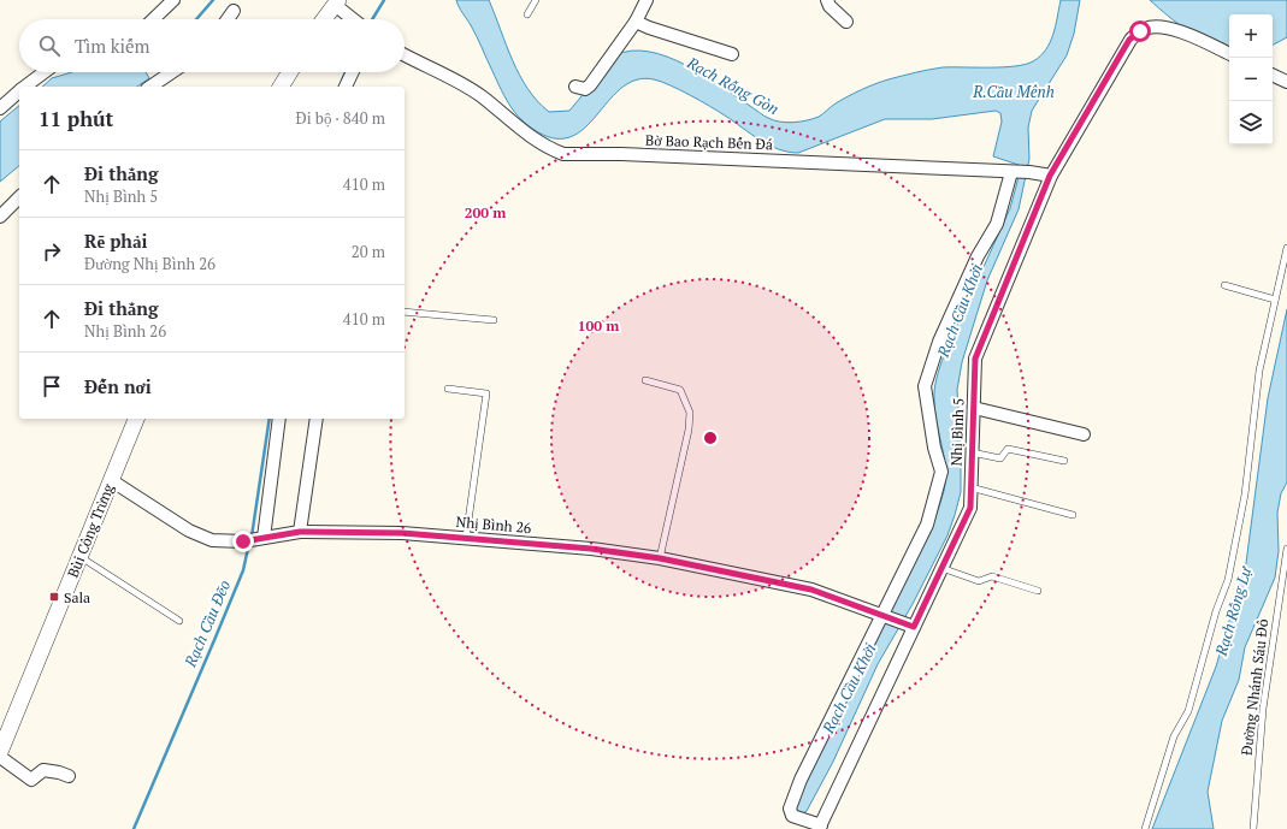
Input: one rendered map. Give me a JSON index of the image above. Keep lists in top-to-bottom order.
{
  "streets": {
    "street": [
      "Bờ Bao Rạch Bến Đá",
      "Nhị Bình 5",
      "Nhị Bình 26",
      "Bùi Công Trừng"
    ],
    "lane": ["Đường Nhánh Sáu Đô"]
  },
  "crossings": [
    ["Bờ Bao Rạch Bến Đá", "Nhị Bình 5"],
    ["Nhị Bình 5", "Nhị Bình 26"],
    ["Nhị Bình 26", "Bùi Công Trừng"]
  ],
  "water": [
    "Rạch Rỗng Gòn",
    "R.Cầu Mênh",
    "Rạch Cầu Khởi",
    "Rạch Rỗng Lự",
    "Rạch Cầu Đẽo"
  ],
  "places": {
    "transit": ["Sala"]
  },
  "page": {
    "map_buttons": ["+", "−"],
    "search": "Tìm kiếm",
    "heading": ["11 phút", "Đi bộ · 840 m"],
    "list": [
      ["Đi thẳng", "Nhị Bình 5", "410 m"],
      ["Rẽ phải", "Đường Nhị Bình 26", "20 m"],
      ["Đi thẳng", "Nhị Bình 26", "410 m"],
      "Đến nơi"
    ]
  },
  "rings": ["200 m", "100 m"]
}
